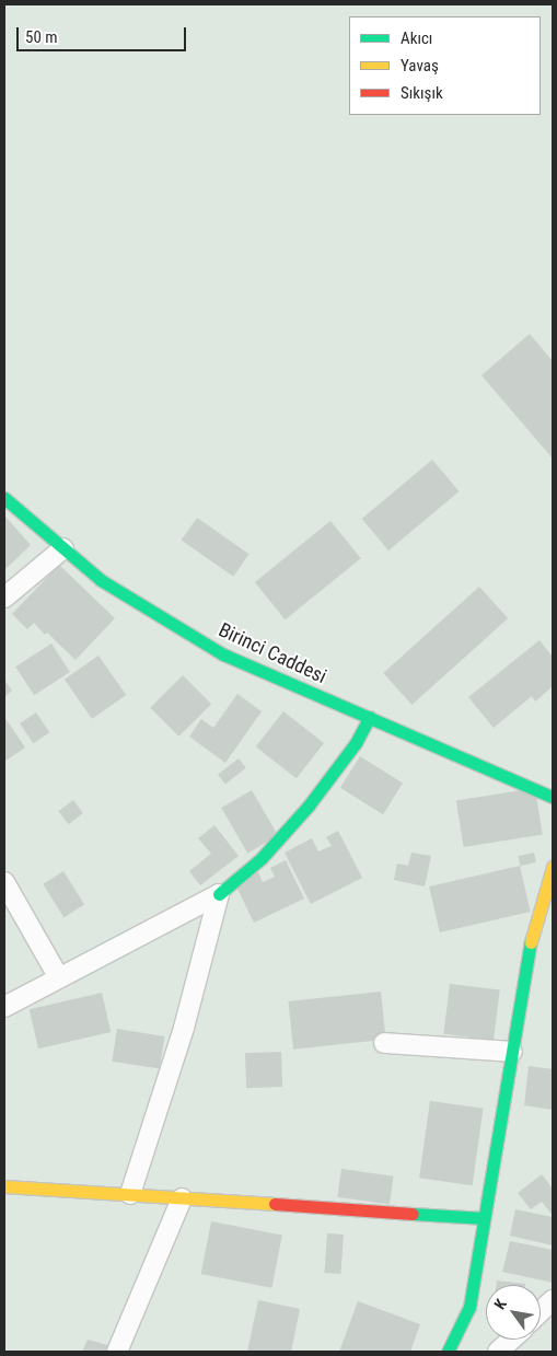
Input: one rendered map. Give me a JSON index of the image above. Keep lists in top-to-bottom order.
{
  "streets": {
    "street": ["Birinci Caddesi"]
  },
  "legend": ["Akıcı", "Yavaş", "Sıkışık"],
  "scale_bar": "50 m",
  "north": "top left"
}
